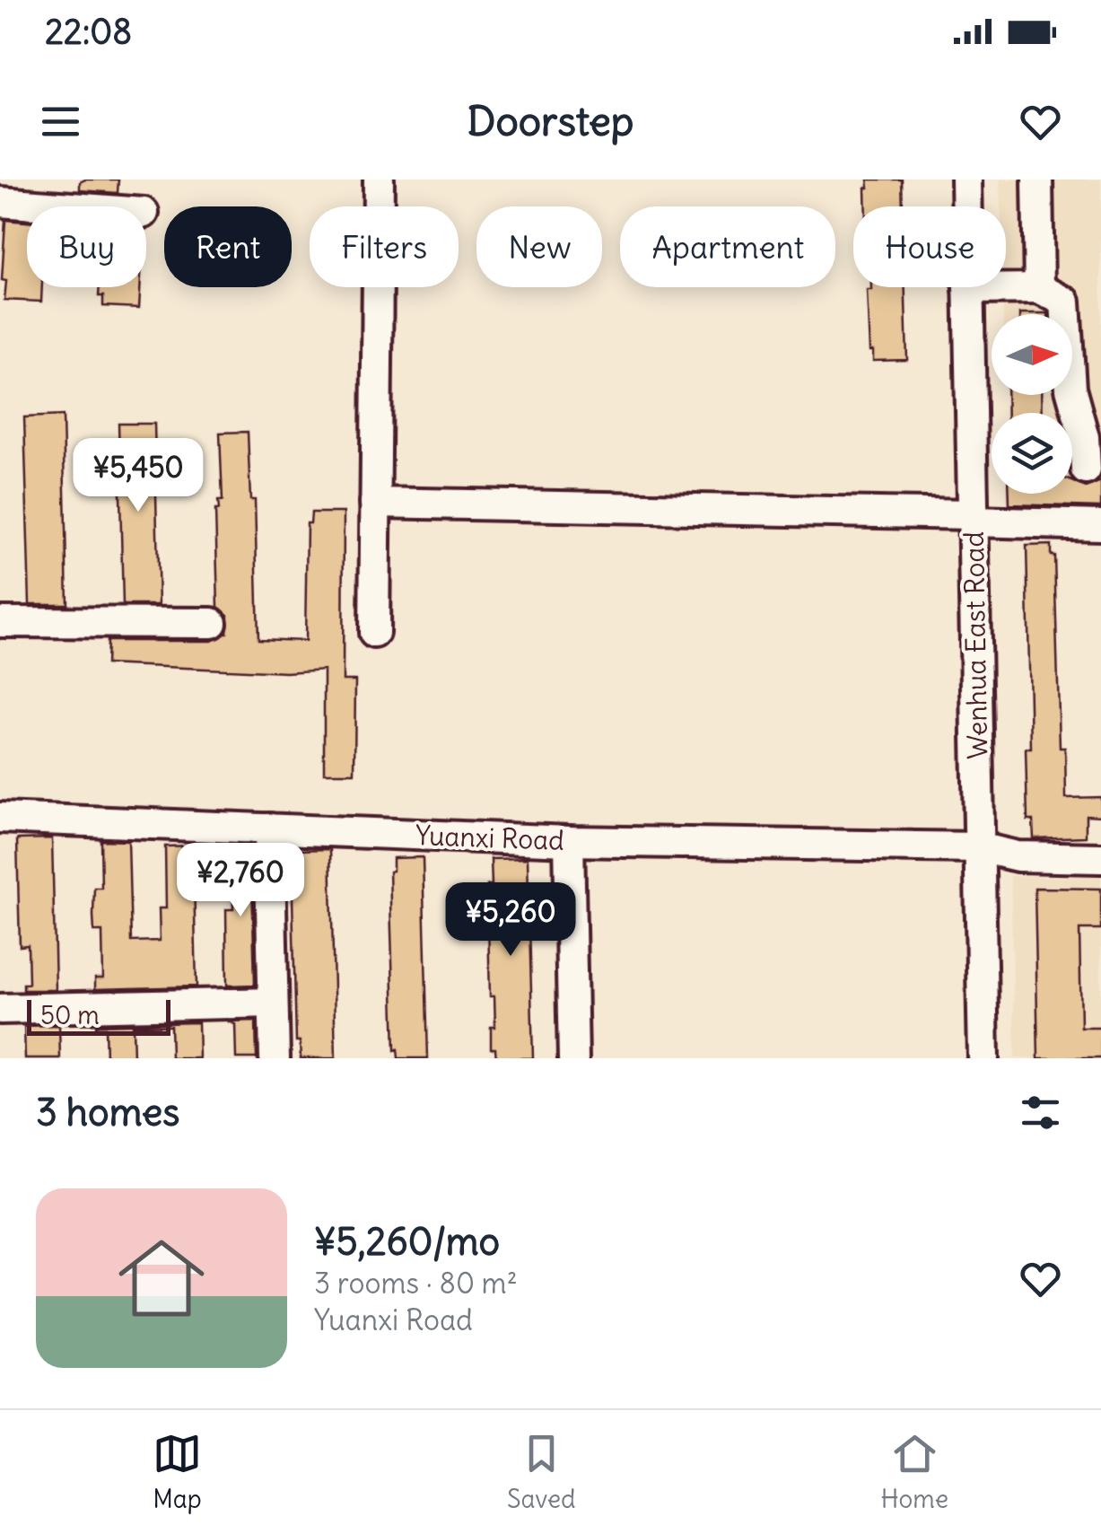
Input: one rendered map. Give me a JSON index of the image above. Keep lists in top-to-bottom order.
{
  "streets": {
    "street": ["Wenhua East Road", "Yuanxi Road"]
  },
  "crossings": [
    ["Wenhua East Road", "Yuanxi Road"]
  ],
  "scale_bar": "50 m",
  "north": "right",
  "page": {
    "status": "22:08",
    "header": "Doorstep",
    "chip": [
      "Buy",
      "Rent",
      "Filters",
      "New",
      "Apartment",
      "House"
    ],
    "price": ["¥5,450", "¥2,760", "¥5,260"],
    "scale": "50 m",
    "heading": "3 homes",
    "list": [
      {
        "name": "¥5,260/mo",
        "note": "3 rooms · 80 m² · Yuanxi Road"
      }
    ],
    "tabs": ["Map", "Saved", "Home"]
  }
}
